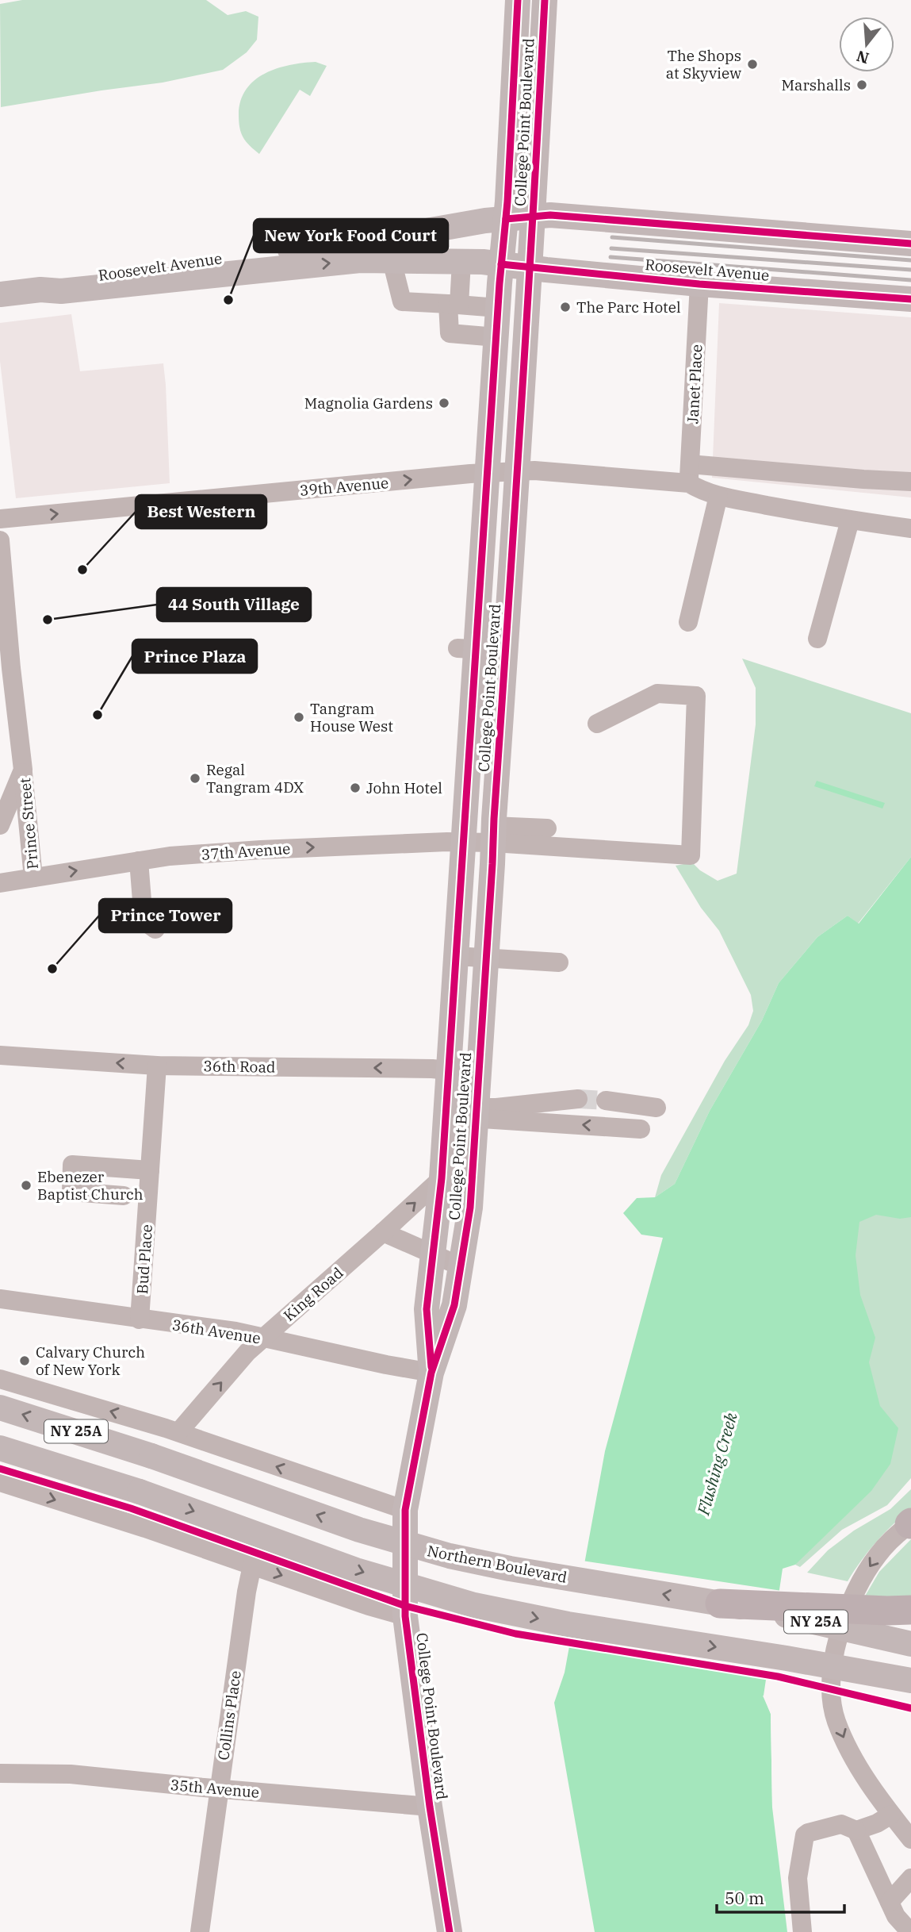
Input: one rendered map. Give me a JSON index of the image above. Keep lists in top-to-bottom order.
{
  "streets": {
    "main road": [
      "College Point Boulevard",
      "Roosevelt Avenue",
      "NY 25A",
      "Northern Boulevard"
    ],
    "street": [
      "Janet Place",
      "39th Avenue",
      "Prince Street",
      "37th Avenue",
      "36th Road",
      "Bud Place",
      "King Road",
      "36th Avenue",
      "Collins Place",
      "35th Avenue"
    ]
  },
  "crossings": [
    ["College Point Boulevard", "Roosevelt Avenue"],
    ["College Point Boulevard", "39th Avenue"],
    ["College Point Boulevard", "37th Avenue"],
    ["College Point Boulevard", "36th Road"],
    ["College Point Boulevard", "King Road"],
    ["College Point Boulevard", "36th Avenue"],
    ["College Point Boulevard", "35th Avenue"],
    ["Roosevelt Avenue", "Janet Place"],
    ["Janet Place", "39th Avenue"],
    ["Prince Street", "37th Avenue"],
    ["36th Road", "Bud Place"],
    ["Bud Place", "36th Avenue"],
    ["King Road", "36th Avenue"],
    ["Collins Place", "35th Avenue"]
  ],
  "one_way": [
    "39th Avenue",
    "37th Avenue",
    "36th Road",
    "King Road"
  ],
  "water": ["Flushing Creek"],
  "places": [
    "The Shops at Skyview",
    "Marshalls",
    "New York Food Court",
    "The Parc Hotel",
    "Magnolia Gardens",
    "Best Western",
    "44 South Village",
    "Prince Plaza",
    "Tangram House West",
    "Regal Tangram 4DX",
    "John Hotel",
    "Prince Tower",
    "Ebenezer Baptist Church",
    "Calvary Church of New York"
  ],
  "scale_bar": "50 m",
  "north": "bottom"
}
